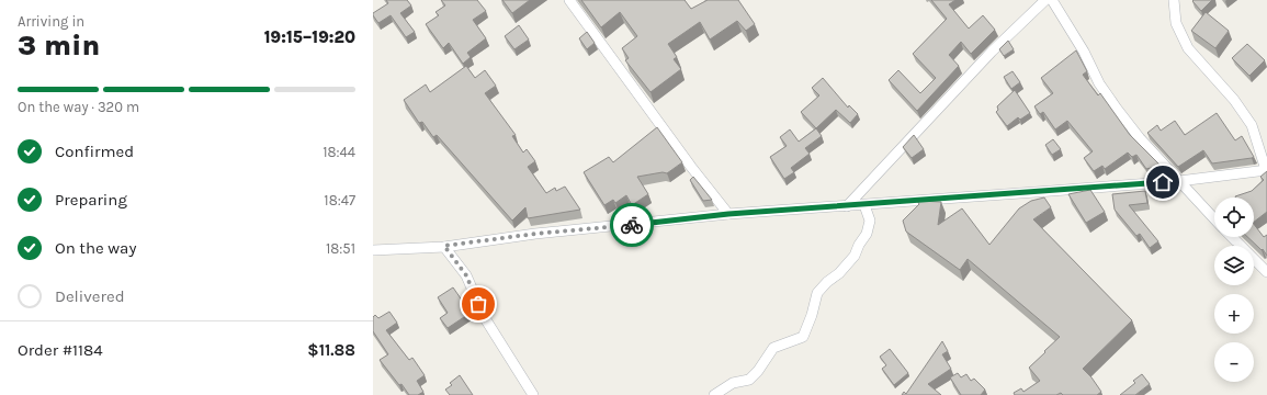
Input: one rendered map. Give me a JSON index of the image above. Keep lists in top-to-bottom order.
{
  "page": {
    "heading": ["3 min", "Arriving in", "19:15–19:20"],
    "panel": ["Order #1184", "$11.88"],
    "bar": "On the way · 320 m",
    "list": [
      ["Confirmed", "18:44"],
      ["Preparing", "18:47"],
      ["On the way", "18:51"],
      "Delivered"
    ],
    "map_buttons": ["+", "−"]
  }
}
